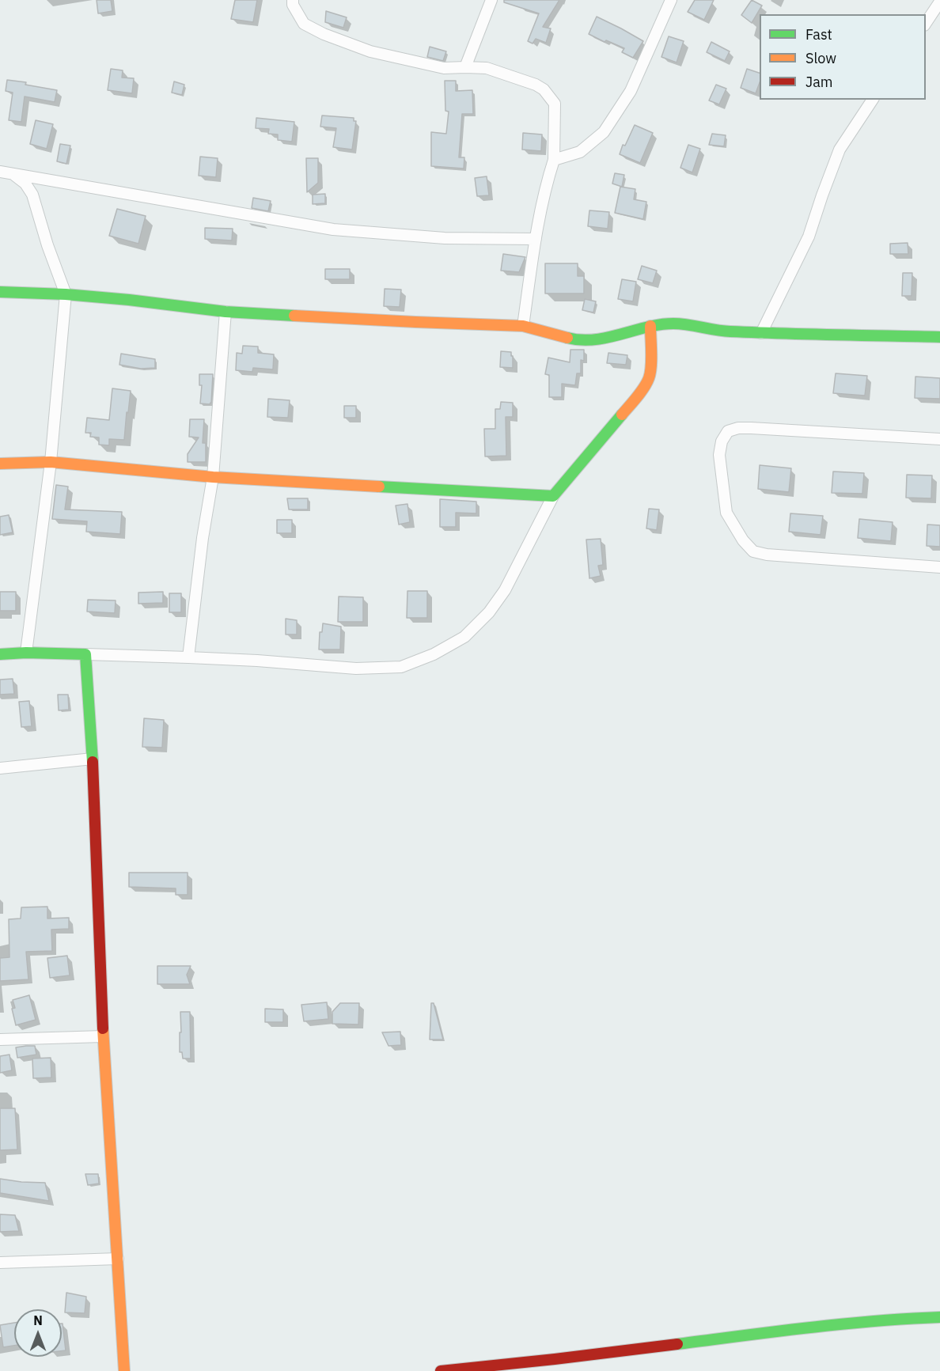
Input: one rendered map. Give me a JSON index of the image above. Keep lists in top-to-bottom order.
{
  "legend": ["Fast", "Slow", "Jam"],
  "north": "top"
}
